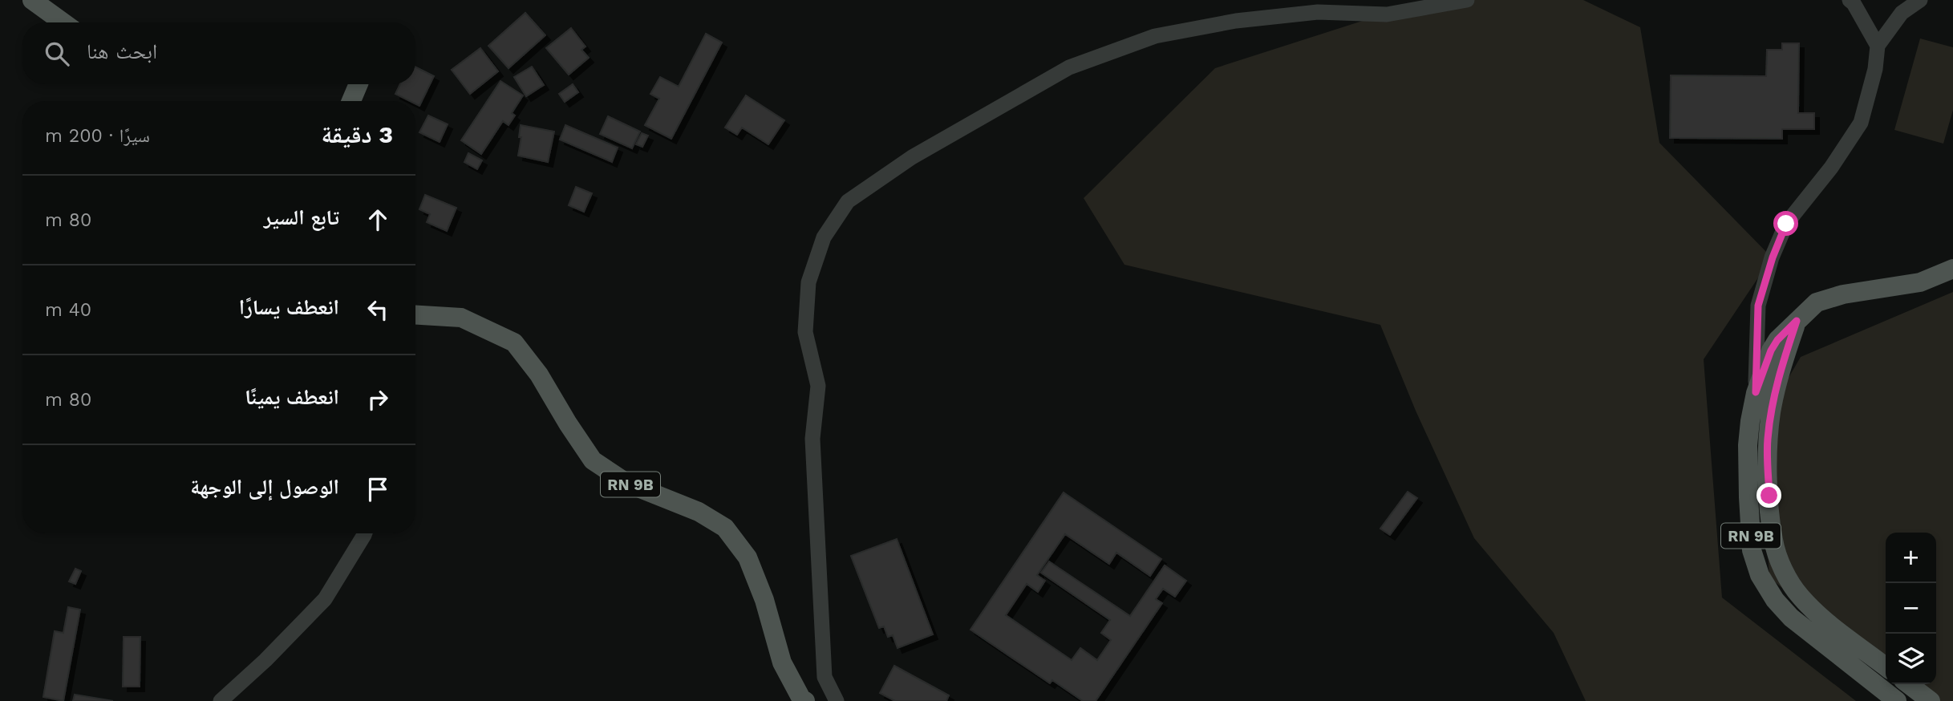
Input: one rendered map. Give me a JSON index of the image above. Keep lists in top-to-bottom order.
{
  "streets": {
    "main road": ["RN 9B"]
  },
  "page": {
    "search": "ابحث هنا",
    "heading": ["3 دقيقة", "سيرًا · 200 m"],
    "list": [
      ["تابع السير", "80 m"],
      ["انعطف يسارًا", "40 m"],
      ["انعطف يمينًا", "80 m"],
      "الوصول إلى الوجهة"
    ],
    "map_buttons": ["+", "−"]
  }
}
